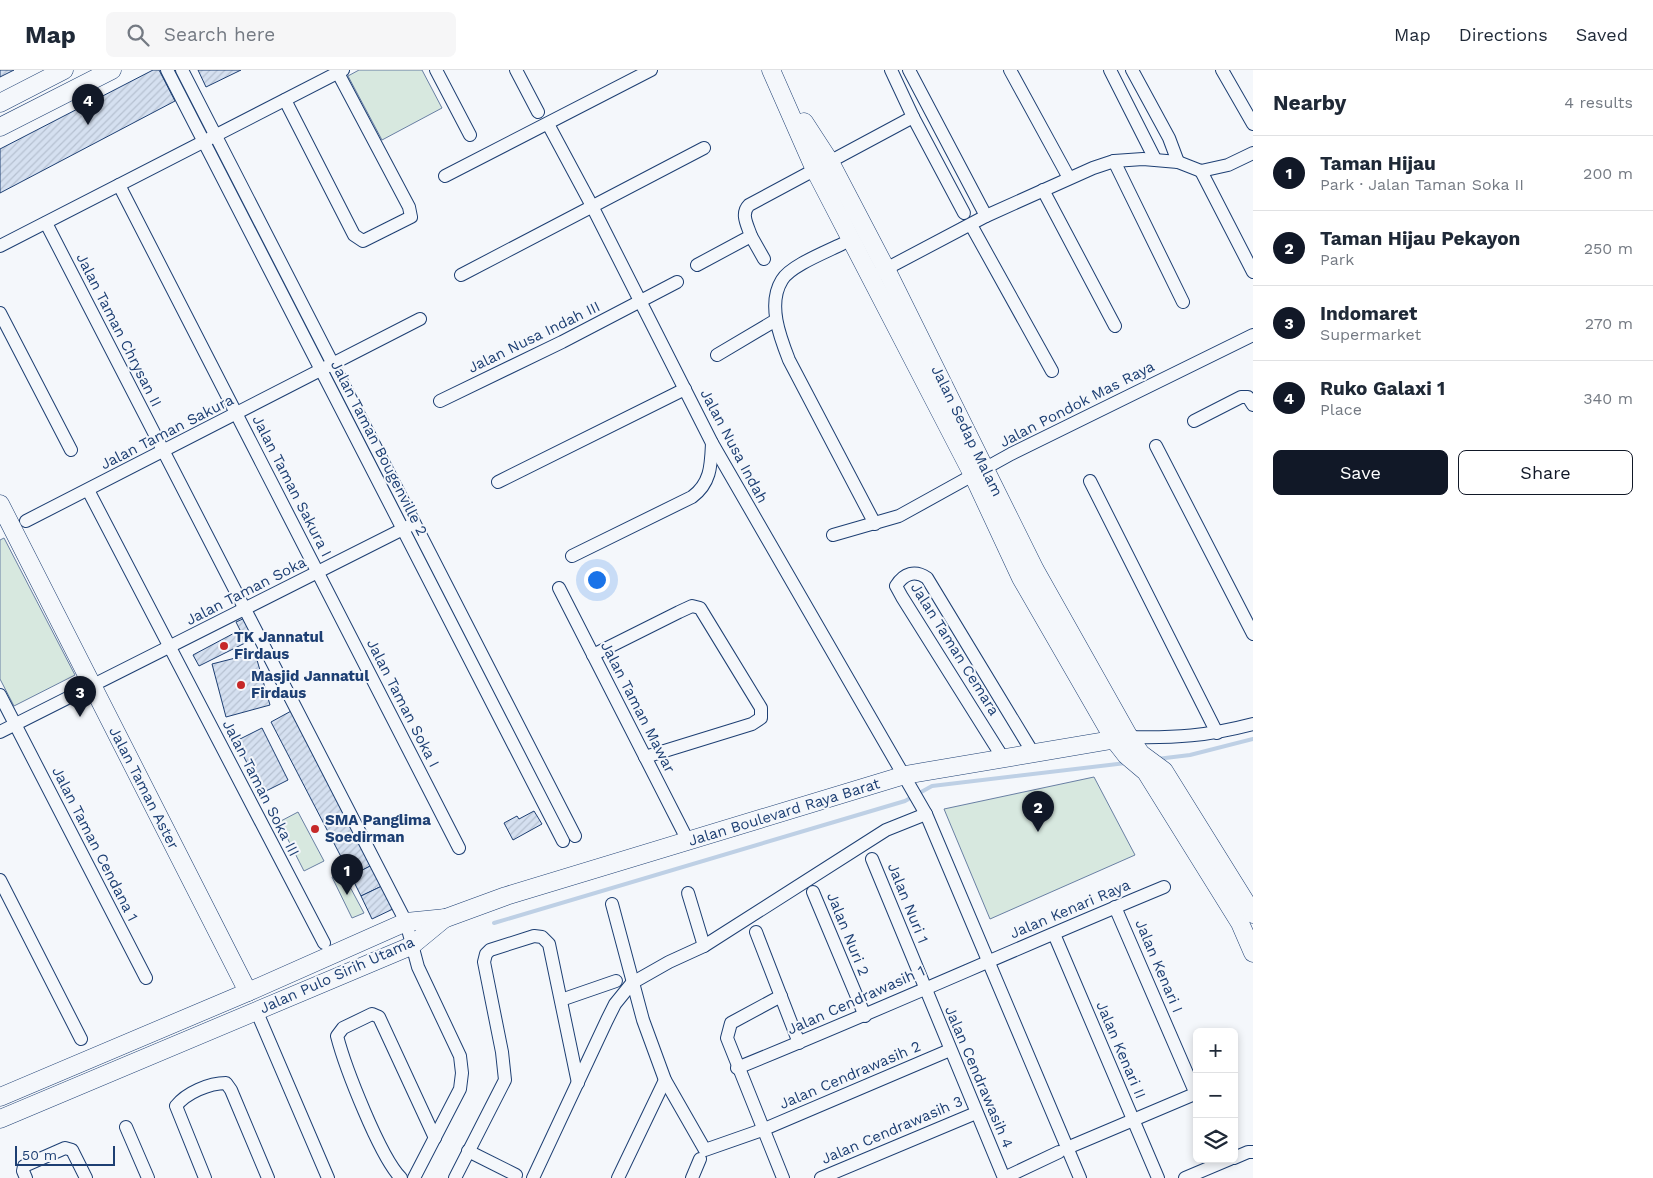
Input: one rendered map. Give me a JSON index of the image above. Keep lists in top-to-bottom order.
{
  "streets": {
    "main road": [
      "Jalan Sedap Malam",
      "Jalan Taman Aster",
      "Jalan Boulevard Raya Barat",
      "Jalan Pulo Sirih Utama"
    ],
    "street": [
      "Jalan Taman Chrysan II",
      "Jalan Nusa Indah III",
      "Jalan Pondok Mas Raya",
      "Jalan Taman Sakura",
      "Jalan Nusa Indah",
      "Jalan Taman Bougenville 2",
      "Jalan Taman Sakura I",
      "Jalan Taman Soka",
      "Jalan Taman Cemara",
      "Jalan Taman Soka I",
      "Jalan Taman Mawar",
      "Jalan Taman Soka III",
      "Jalan Taman Cendana 1",
      "Jalan Nuri 1",
      "Jalan Kenari Raya",
      "Jalan Nuri 2",
      "Jalan Kenari I",
      "Jalan Cendrawasih 1",
      "Jalan Kenari II",
      "Jalan Cendrawasih 2",
      "Jalan Cendrawasih 4",
      "Jalan Cendrawasih 3"
    ]
  },
  "crossings": [
    ["Jalan Taman Chrysan II", "Jalan Taman Sakura"],
    ["Jalan Taman Chrysan II", "Jalan Taman Soka"],
    ["Jalan Taman Chrysan II", "Jalan Pulo Sirih Utama"],
    ["Jalan Nusa Indah III", "Jalan Nusa Indah"],
    ["Jalan Pondok Mas Raya", "Jalan Sedap Malam"],
    ["Jalan Sedap Malam", "Jalan Boulevard Raya Barat"],
    ["Jalan Taman Sakura", "Jalan Taman Bougenville 2"],
    ["Jalan Taman Sakura", "Jalan Taman Sakura I"],
    ["Jalan Taman Sakura", "Jalan Taman Aster"],
    ["Jalan Taman Sakura", "Jalan Taman Soka III"],
    ["Jalan Nusa Indah", "Jalan Boulevard Raya Barat"],
    ["Jalan Nusa Indah", "Jalan Kenari Raya"],
    ["Jalan Nusa Indah", "Jalan Cendrawasih 1"],
    ["Jalan Taman Bougenville 2", "Jalan Taman Soka"],
    ["Jalan Taman Sakura I", "Jalan Taman Soka"],
    ["Jalan Taman Sakura I", "Jalan Taman Soka I"],
    ["Jalan Taman Soka", "Jalan Taman Soka I"],
    ["Jalan Taman Soka", "Jalan Taman Aster"],
    ["Jalan Taman Soka", "Jalan Taman Soka III"],
    ["Jalan Taman Soka", "Jalan Taman Cendana 1"],
    ["Jalan Taman Cemara", "Jalan Boulevard Raya Barat"],
    ["Jalan Taman Mawar", "Jalan Boulevard Raya Barat"],
    ["Jalan Taman Aster", "Jalan Pulo Sirih Utama"],
    ["Jalan Boulevard Raya Barat", "Jalan Pulo Sirih Utama"],
    ["Jalan Nuri 1", "Jalan Cendrawasih 1"],
    ["Jalan Nuri 1", "Jalan Cendrawasih 4"],
    ["Jalan Kenari Raya", "Jalan Kenari I"],
    ["Jalan Kenari Raya", "Jalan Cendrawasih 1"],
    ["Jalan Kenari Raya", "Jalan Kenari II"],
    ["Jalan Nuri 2", "Jalan Cendrawasih 1"],
    ["Jalan Cendrawasih 1", "Jalan Cendrawasih 4"],
    ["Jalan Cendrawasih 2", "Jalan Cendrawasih 4"],
    ["Jalan Cendrawasih 4", "Jalan Cendrawasih 3"]
  ],
  "places": ["TK Jannatul Firdaus", "Masjid Jannatul Firdaus", "SMA Panglima Soedirman"],
  "scale_bar": "50 m",
  "page": {
    "header": "Map",
    "search": "Search here",
    "nav": ["Map", "Directions", "Saved"],
    "heading": ["Nearby", "4 results"],
    "pins": [
      "4",
      "3",
      "2",
      "1"
    ],
    "list": [
      {
        "mark": "1",
        "name": "Taman Hijau",
        "note": "Park · Jalan Taman Soka II",
        "value": "200 m"
      },
      {
        "mark": "2",
        "name": "Taman Hijau Pekayon",
        "note": "Park",
        "value": "250 m"
      },
      {
        "mark": "3",
        "name": "Indomaret",
        "note": "Supermarket",
        "value": "270 m"
      },
      {
        "mark": "4",
        "name": "Ruko Galaxi 1",
        "note": "Place",
        "value": "340 m"
      }
    ],
    "buttons": ["Save", "Share"],
    "map_buttons": ["+", "−"],
    "scale": "50 m"
  }
}
